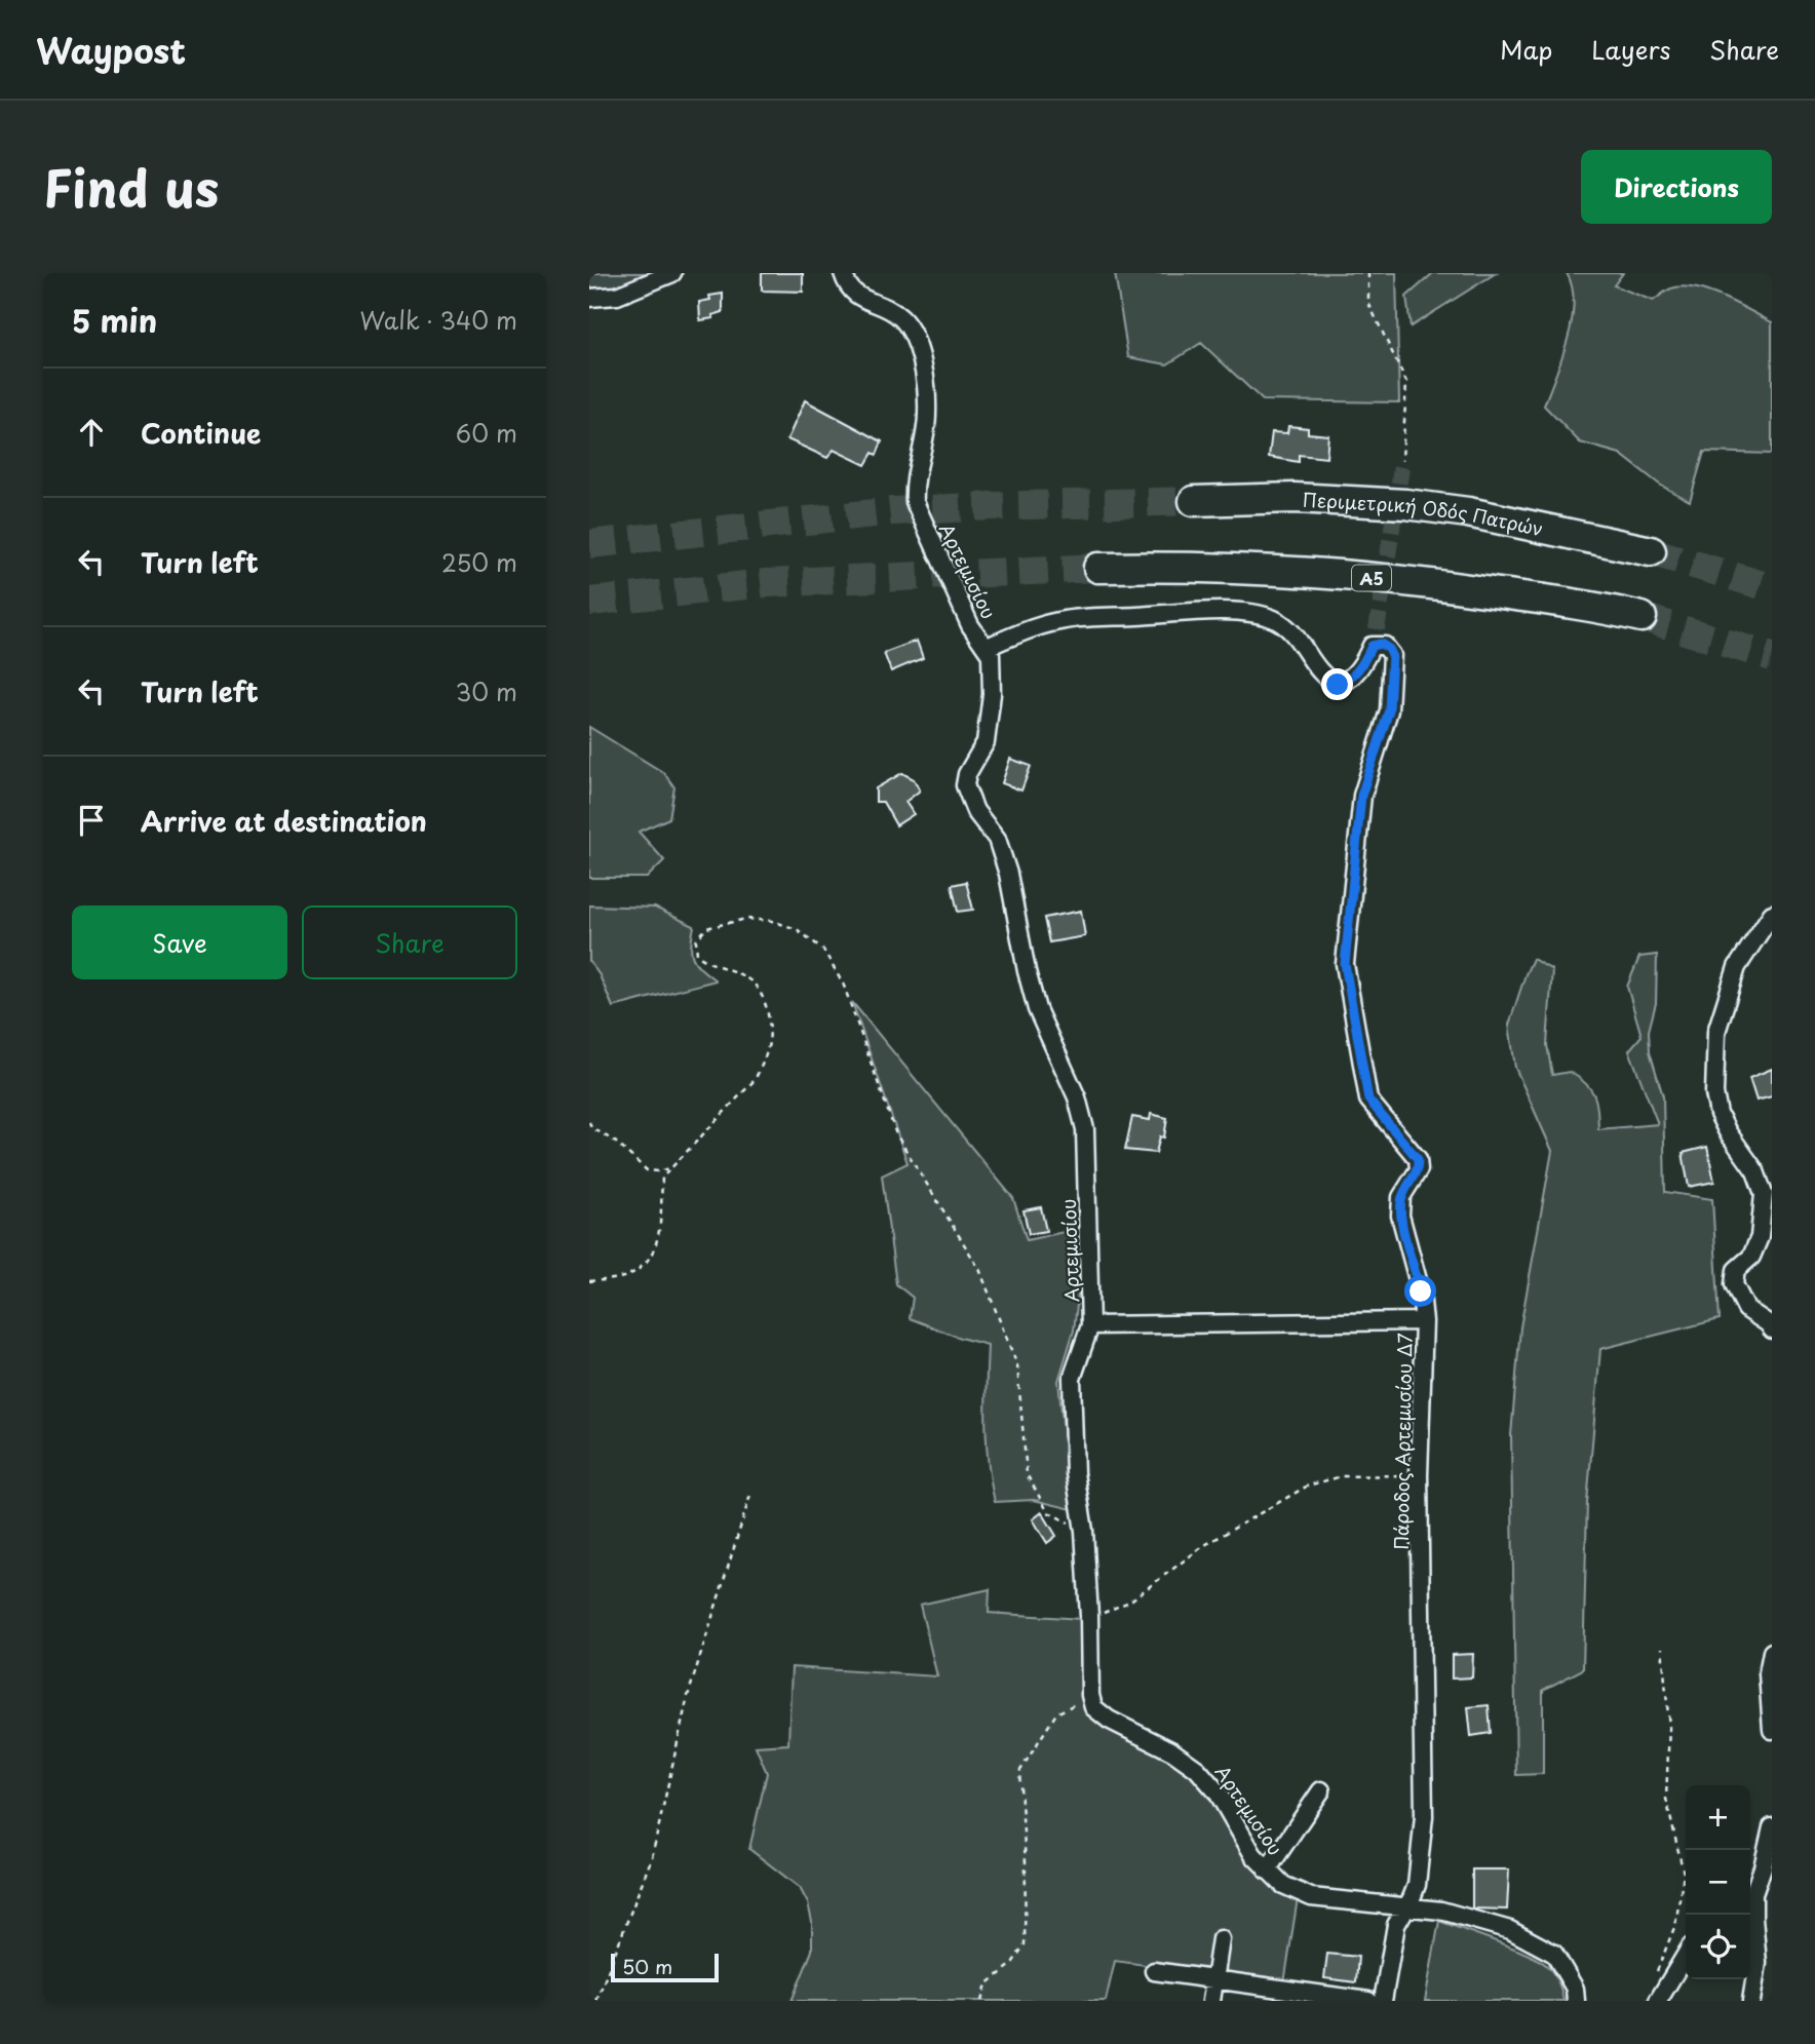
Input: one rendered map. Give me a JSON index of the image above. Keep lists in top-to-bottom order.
{
  "streets": {
    "highway": ["Περιμετρική Οδός Πατρών", "Α5"],
    "street": ["Αρτεμισίου", "Πάροδος Αρτεμισίου Δ7"]
  },
  "crossings": [
    ["Αρτεμισίου", "Πάροδος Αρτεμισίου Δ7"]
  ],
  "scale_bar": "50 m",
  "page": {
    "header": "Waypost",
    "nav": ["Map", "Layers", "Share"],
    "title": "Find us",
    "buttons": [
      "Directions",
      ["Save", "Share"]
    ],
    "heading": ["5 min", "Walk · 340 m"],
    "list": [
      ["Continue", "60 m"],
      ["Turn left", "250 m"],
      ["Turn left", "30 m"],
      "Arrive at destination"
    ],
    "map_buttons": ["+", "−"],
    "scale": "50 m"
  }
}
